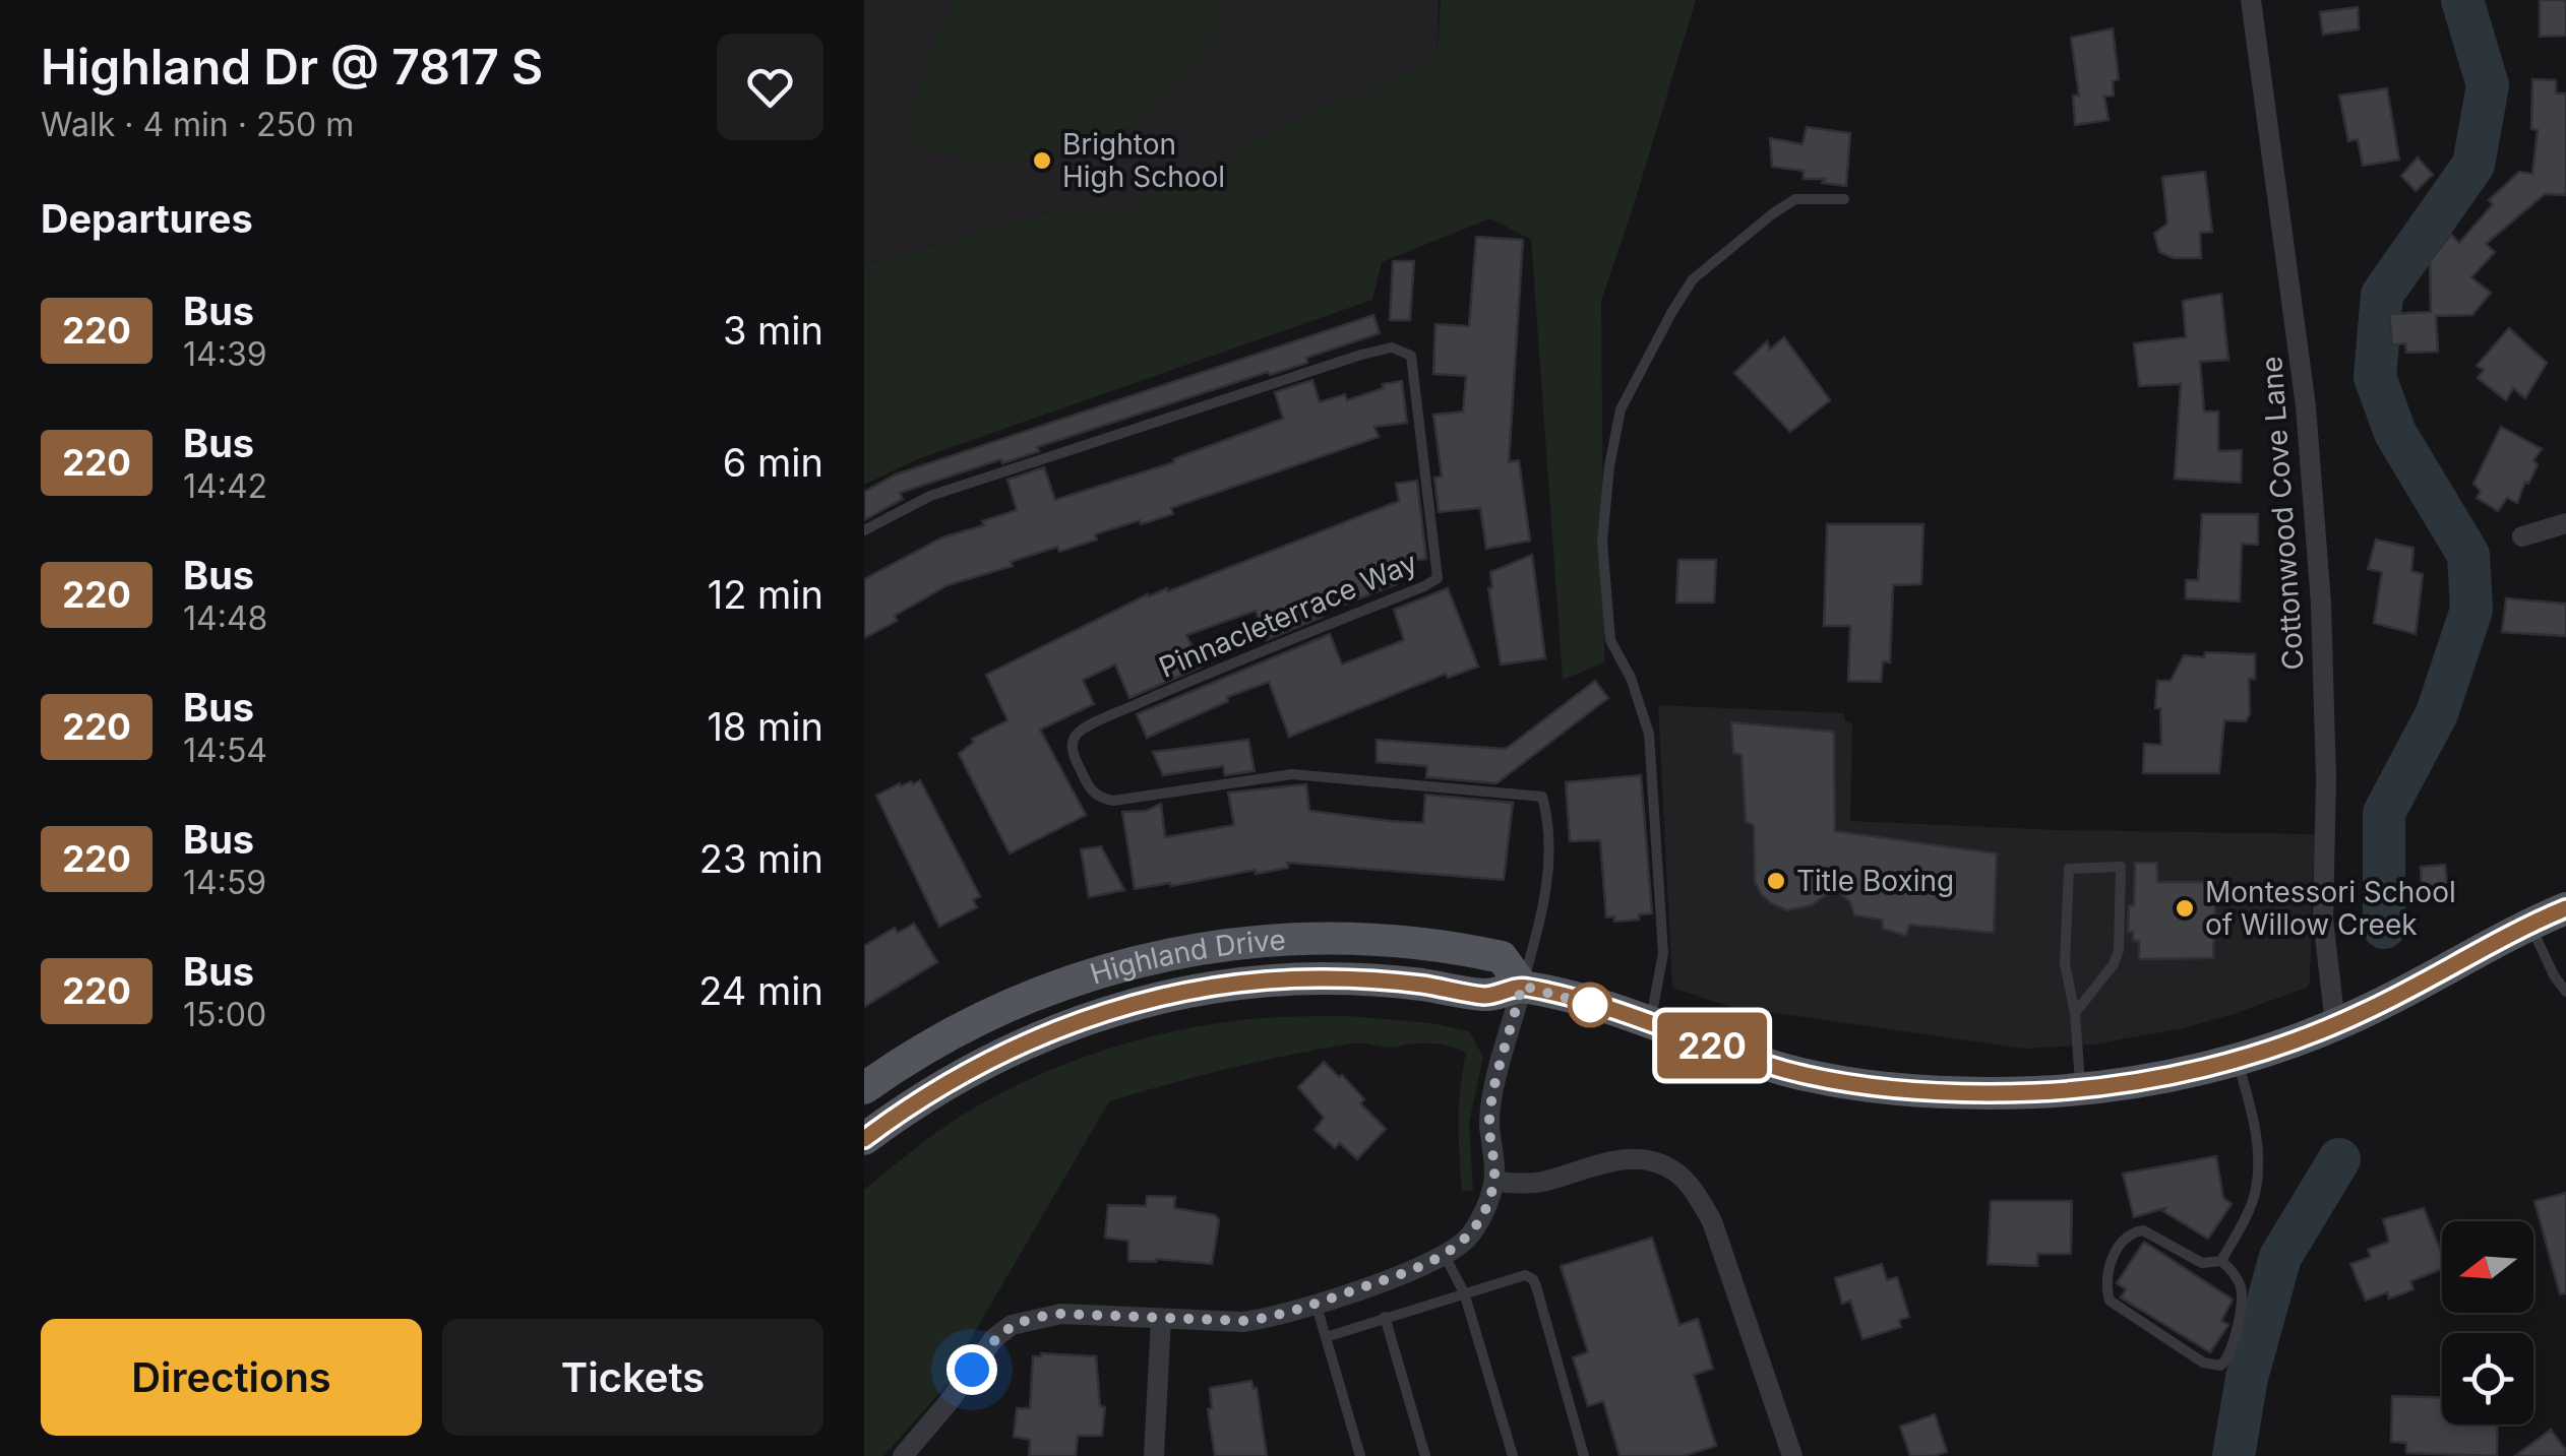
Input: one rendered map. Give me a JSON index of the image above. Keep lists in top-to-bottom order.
{
  "streets": {
    "main road": ["Highland Drive"],
    "street": ["Cottonwood Cove Lane"],
    "lane": ["Pinnacleterrace Way"]
  },
  "crossings": [
    ["Cottonwood Cove Lane", "Highland Drive"],
    ["Pinnacleterrace Way", "Highland Drive"]
  ],
  "places": ["Brighton High School", "Title Boxing", "Montessori School of Willow Creek"],
  "lines": ["bus line 220"],
  "north": "left",
  "page": {
    "heading": [
      ["Highland Dr @ 7817 S", "Walk · 4 min · 250 m"],
      "Departures"
    ],
    "on_map": "220",
    "list": [
      {
        "mark": "220",
        "name": "Bus",
        "note": "14:39",
        "value": "3 min"
      },
      {
        "mark": "220",
        "name": "Bus",
        "note": "14:42",
        "value": "6 min"
      },
      {
        "mark": "220",
        "name": "Bus",
        "note": "14:48",
        "value": "12 min"
      },
      {
        "mark": "220",
        "name": "Bus",
        "note": "14:54",
        "value": "18 min"
      },
      {
        "mark": "220",
        "name": "Bus",
        "note": "14:59",
        "value": "23 min"
      },
      {
        "mark": "220",
        "name": "Bus",
        "note": "15:00",
        "value": "24 min"
      }
    ],
    "buttons": ["Directions", "Tickets"]
  }
}
